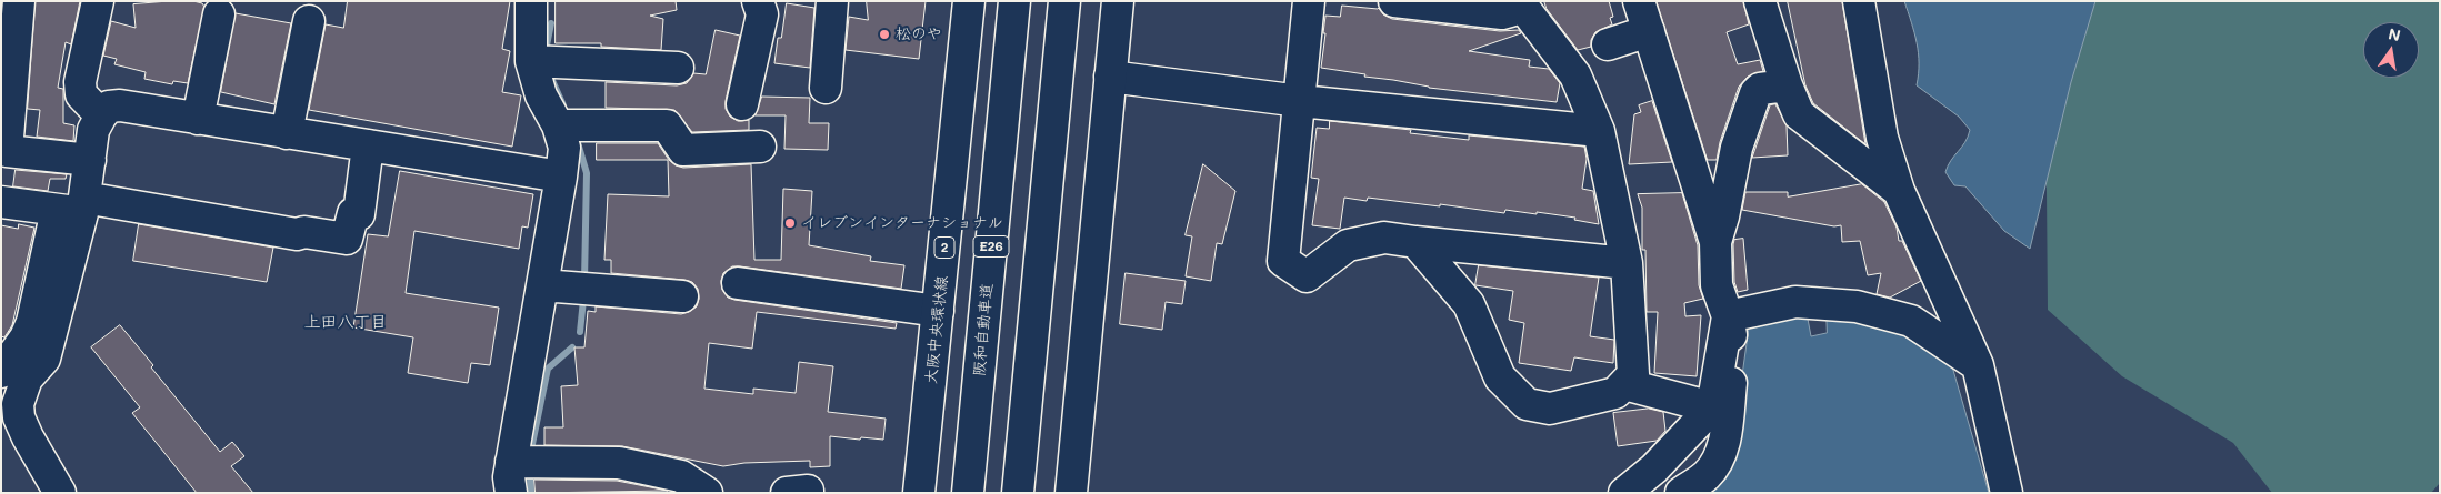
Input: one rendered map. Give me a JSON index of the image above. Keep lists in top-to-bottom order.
{
  "streets": {
    "main road": [
      "E26",
      "2",
      "大阪中央環状線",
      "阪和自動車道"
    ]
  },
  "districts": ["上田八丁目"],
  "places": ["松のや", "イレブンインターナショナル"],
  "north": "top"
}
